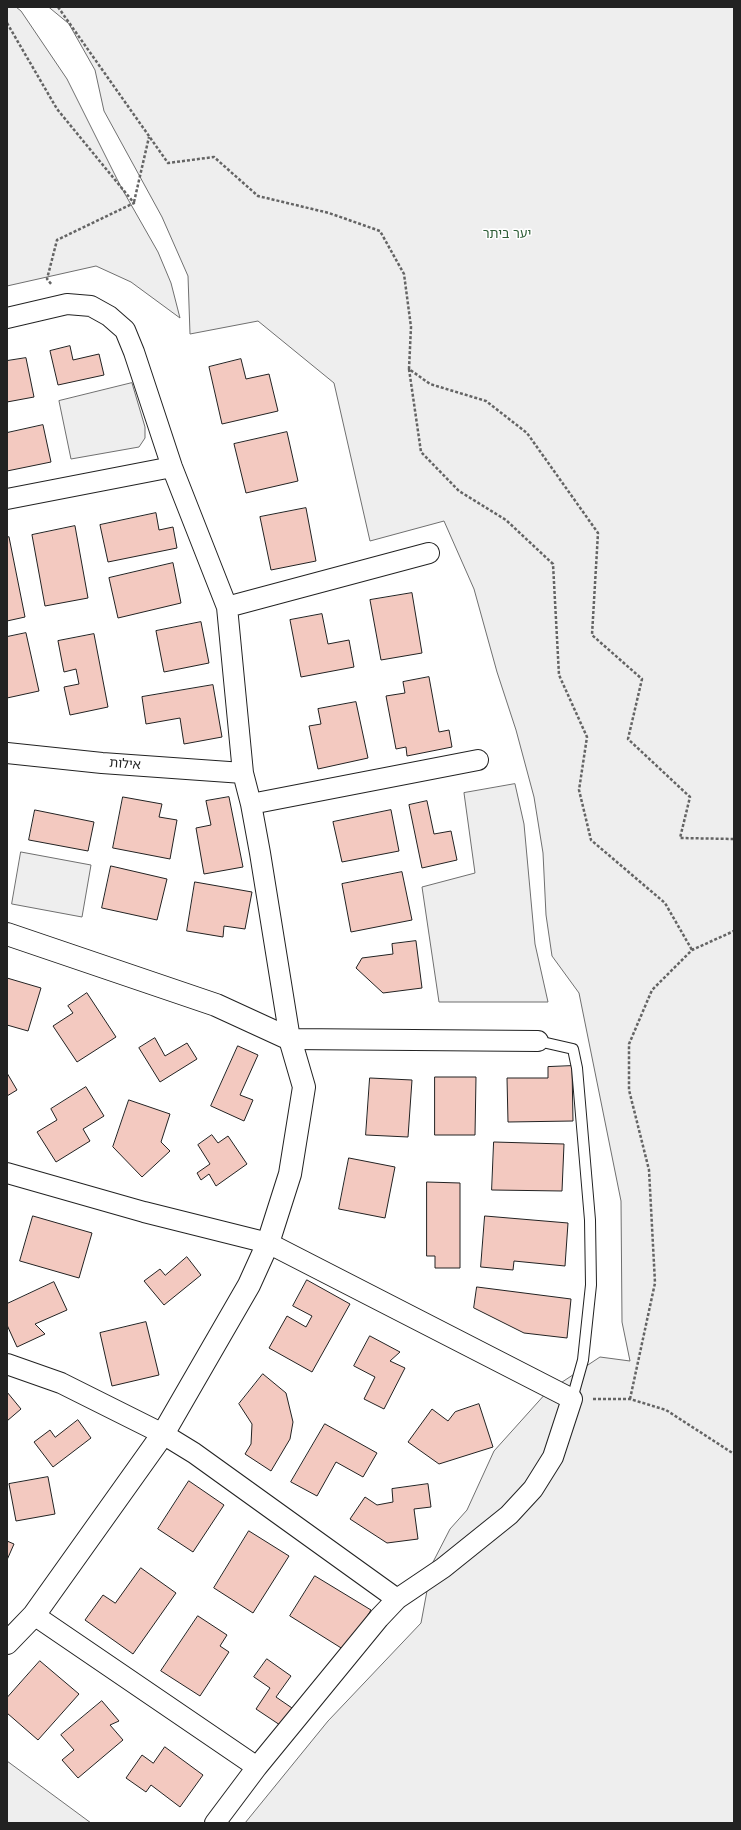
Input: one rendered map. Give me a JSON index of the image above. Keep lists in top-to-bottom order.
{
  "streets": {
    "street": ["אילות"]
  },
  "parks": ["יער ביתר"]
}
